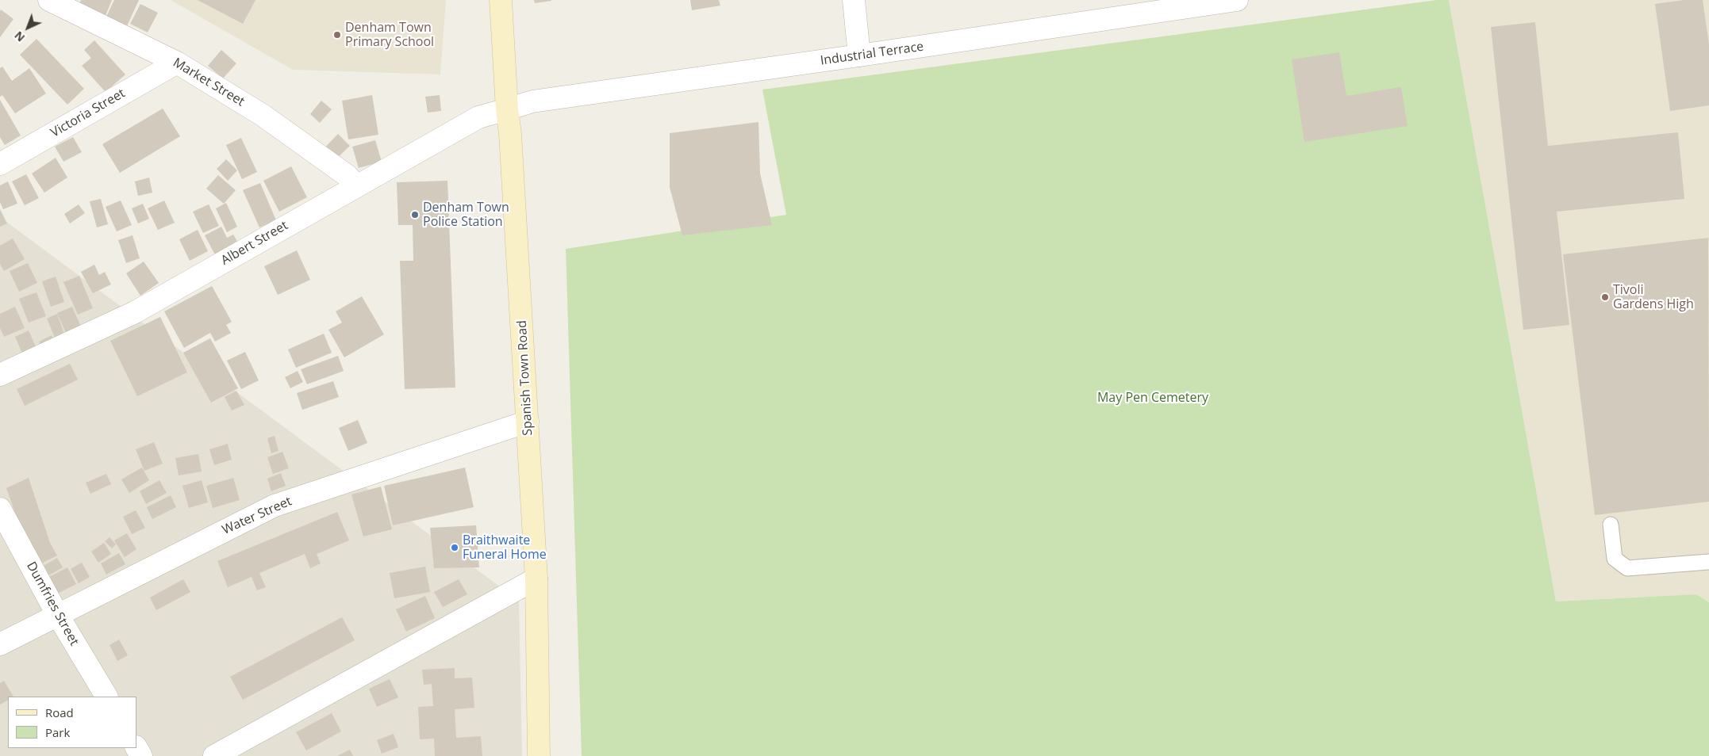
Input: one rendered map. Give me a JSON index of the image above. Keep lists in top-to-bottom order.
{
  "streets": {
    "main road": ["Spanish Town Road"],
    "street": [
      "Industrial Terrace",
      "Market Street",
      "Victoria Street",
      "Albert Street",
      "Water Street",
      "Dumfries Street"
    ]
  },
  "crossings": [
    ["Industrial Terrace", "Albert Street"],
    ["Industrial Terrace", "Spanish Town Road"],
    ["Market Street", "Victoria Street"],
    ["Market Street", "Albert Street"],
    ["Albert Street", "Spanish Town Road"],
    ["Spanish Town Road", "Water Street"],
    ["Water Street", "Dumfries Street"]
  ],
  "parks": ["May Pen Cemetery"],
  "places": [
    "Denham Town Primary School",
    "Denham Town Police Station",
    "Tivoli Gardens High",
    "Braithwaite Funeral Home"
  ],
  "legend": ["Road", "Park"],
  "north": "bottom left"
}
